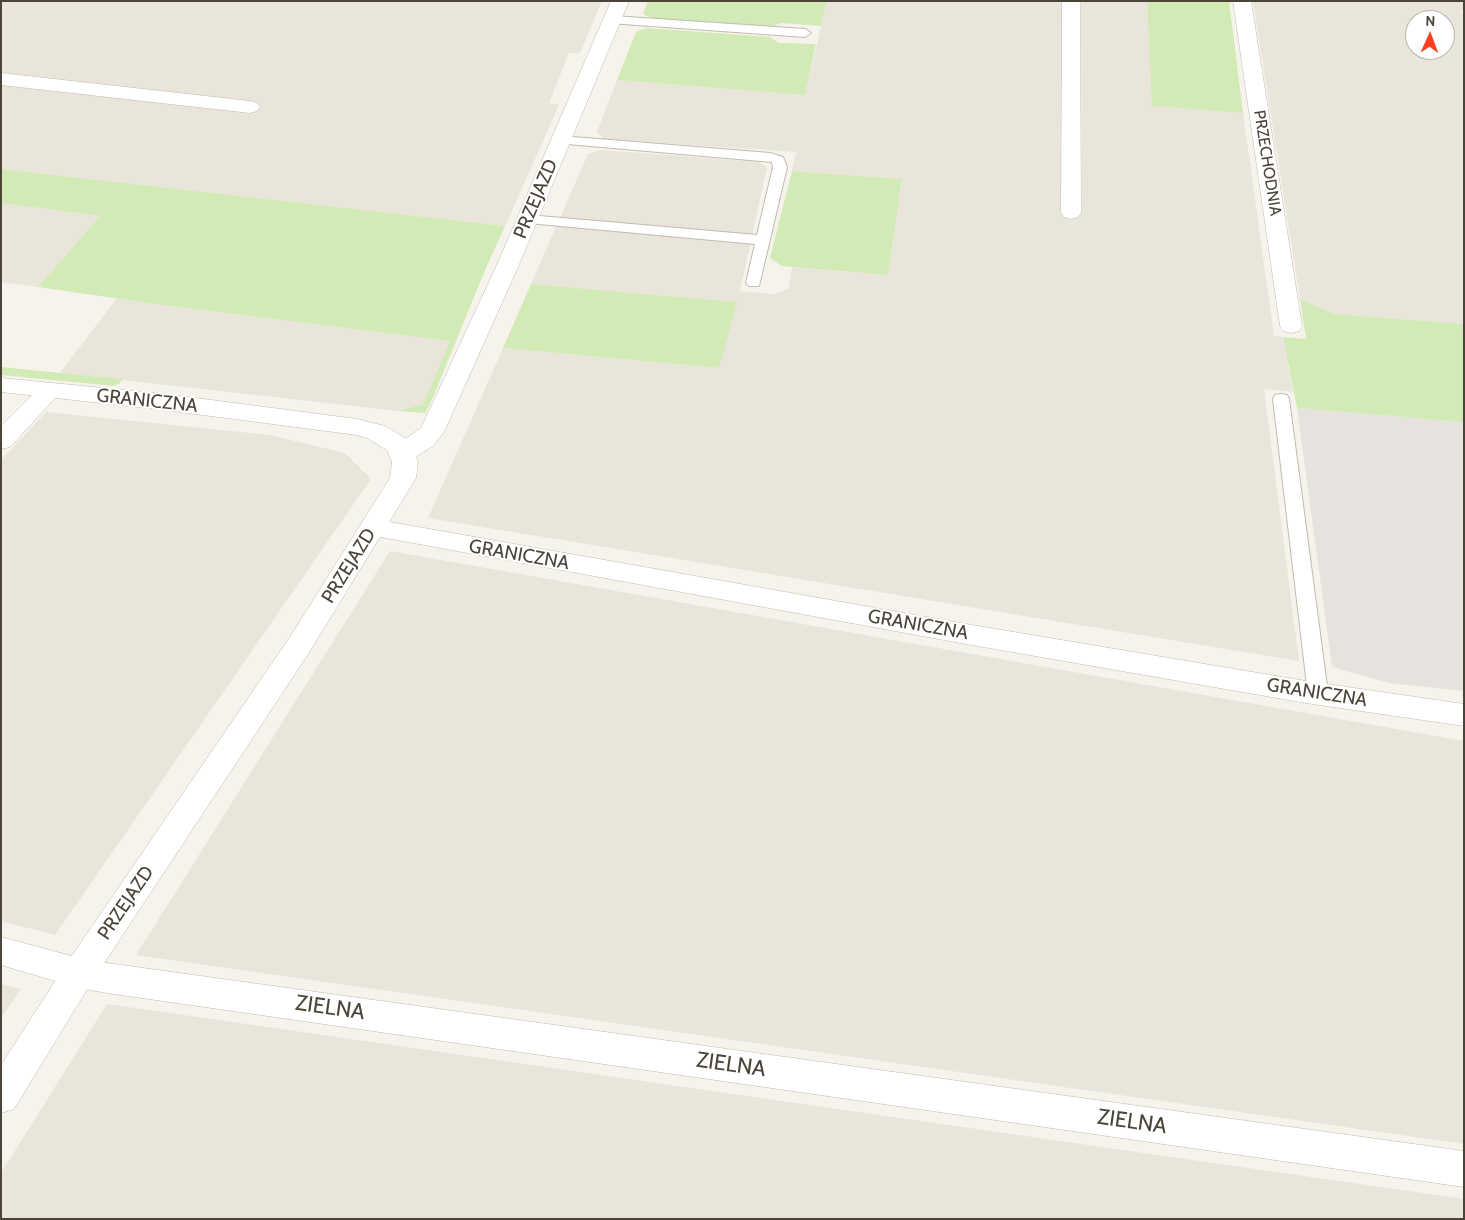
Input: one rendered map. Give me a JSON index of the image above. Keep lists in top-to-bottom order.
{
  "streets": {
    "street": [
      "PRZECHODNIA",
      "PRZEJAZD",
      "GRANICZNA",
      "ZIELNA"
    ]
  },
  "crossings": [
    ["PRZEJAZD", "GRANICZNA"],
    ["PRZEJAZD", "ZIELNA"]
  ],
  "north": "top"
}
